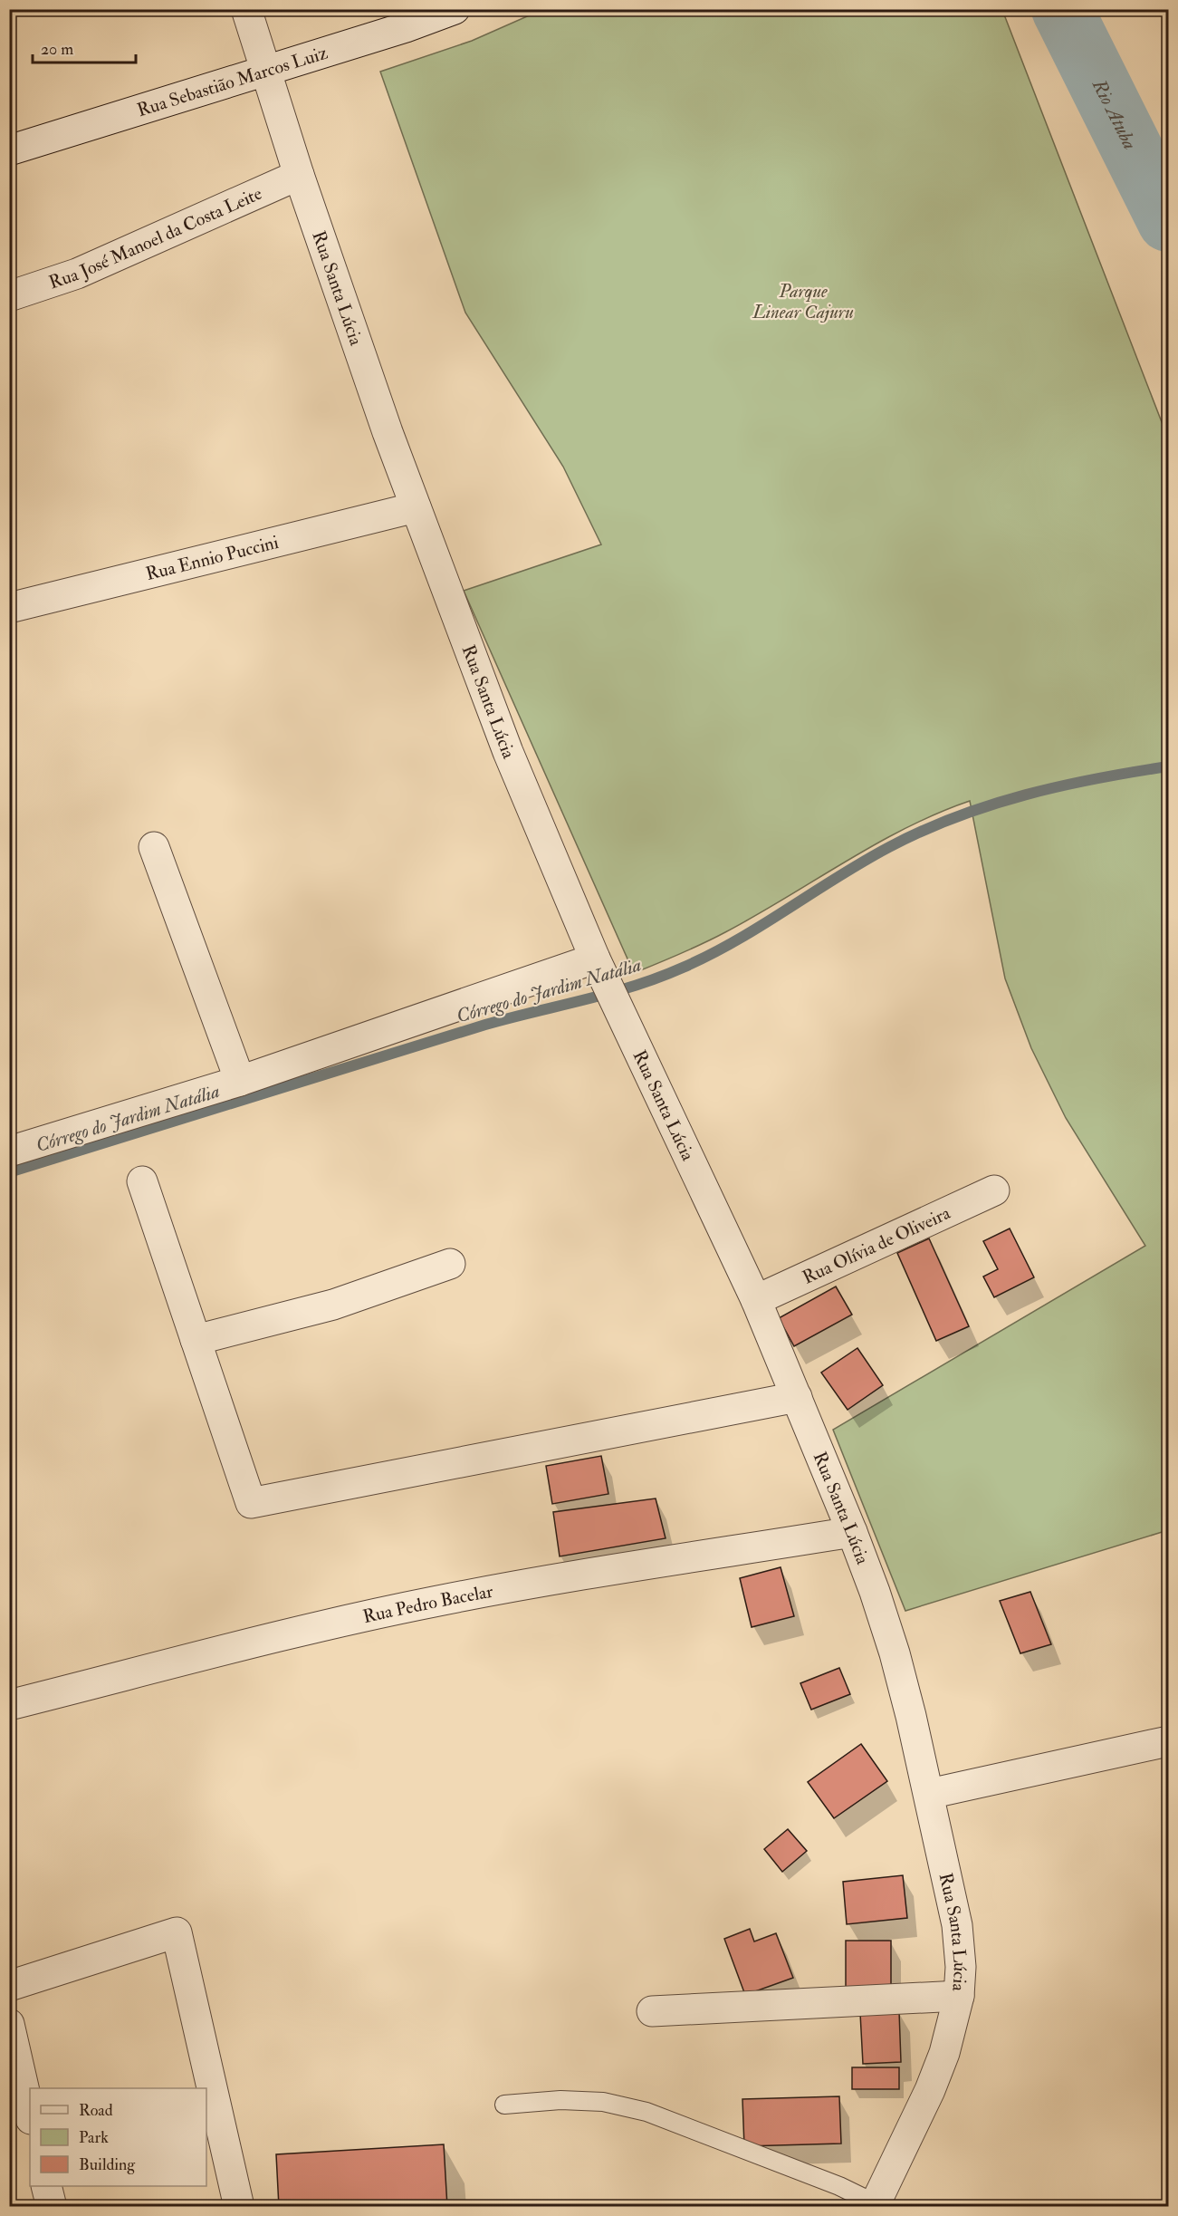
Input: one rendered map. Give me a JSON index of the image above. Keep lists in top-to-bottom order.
{
  "streets": {
    "street": [
      "Rua Sebastião Marcos Luiz",
      "Rua José Manoel da Costa Leite",
      "Rua Santa Lúcia",
      "Rua Ennio Puccini",
      "Rua Olívia de Oliveira",
      "Rua Pedro Bacelar"
    ]
  },
  "crossings": [
    ["Rua Sebastião Marcos Luiz", "Rua Santa Lúcia"],
    ["Rua José Manoel da Costa Leite", "Rua Santa Lúcia"],
    ["Rua Santa Lúcia", "Rua Ennio Puccini"],
    ["Rua Santa Lúcia", "Rua Olívia de Oliveira"],
    ["Rua Santa Lúcia", "Rua Pedro Bacelar"]
  ],
  "water": ["Rio Atuba", "Córrego do Jardim Natália"],
  "parks": ["Parque Linear Cajuru"],
  "legend": ["Road", "Park", "Building"],
  "scale_bar": "20 m"
}
